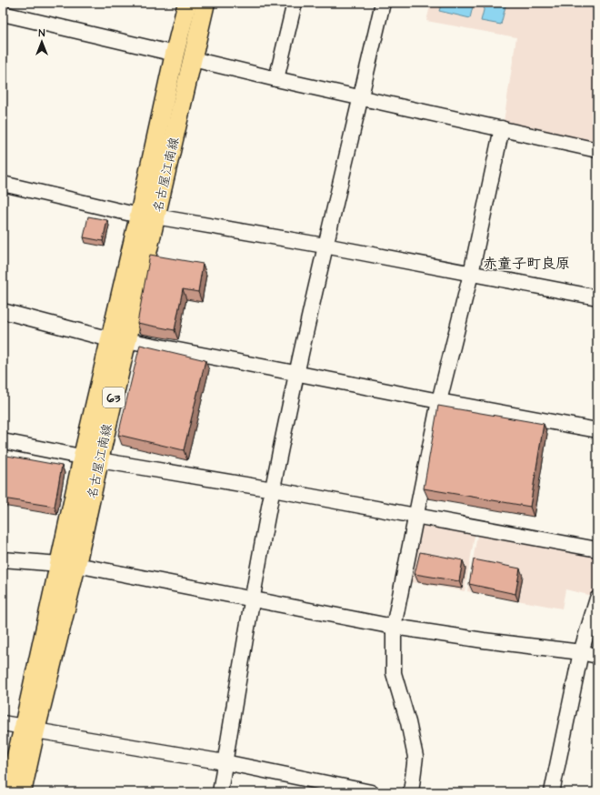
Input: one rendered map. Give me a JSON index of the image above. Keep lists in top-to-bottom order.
{
  "streets": {
    "main road": ["名古屋江南線", "63"]
  },
  "districts": ["赤童子町良原"],
  "north": "top"
}
